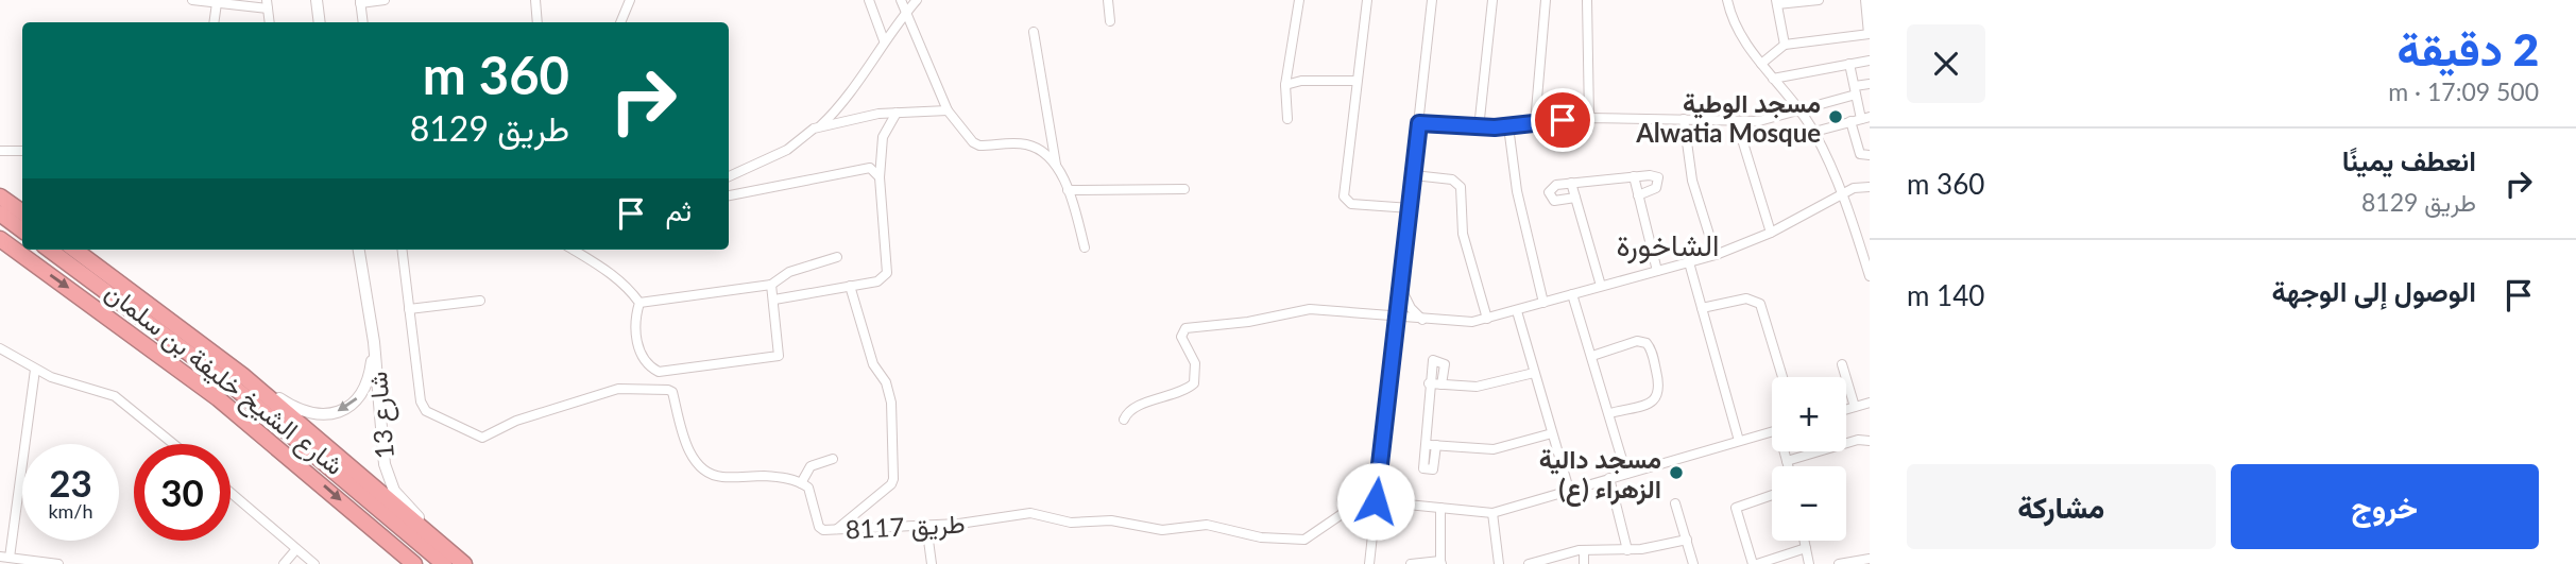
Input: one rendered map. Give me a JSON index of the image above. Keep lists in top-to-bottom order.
{
  "streets": {
    "highway": ["شارع الشيخ خليفة بن سلمان"],
    "street": ["شارع 13", "طريق 8117"]
  },
  "crossings": [
    ["شارع الشيخ خليفة بن سلمان", "شارع 13"]
  ],
  "districts": ["الشاخورة"],
  "places": ["مسجد الوطية Alwatia Mosque", "مسجد دالية الزهراء (ع)"],
  "page": {
    "heading": ["2 دقيقة", "500 m · 17:09"],
    "turn": ["360 m", "طريق 8129"],
    "list": [
      {
        "name": "انعطف يمينًا",
        "note": "طريق 8129",
        "value": "360 m"
      },
      {
        "name": "الوصول إلى الوجهة",
        "value": "140 m"
      }
    ],
    "then": "ثم",
    "map_buttons": ["+", "−"],
    "speed": "23 km/h",
    "limit": "30",
    "buttons": ["خروج", "مشاركة"]
  }
}
